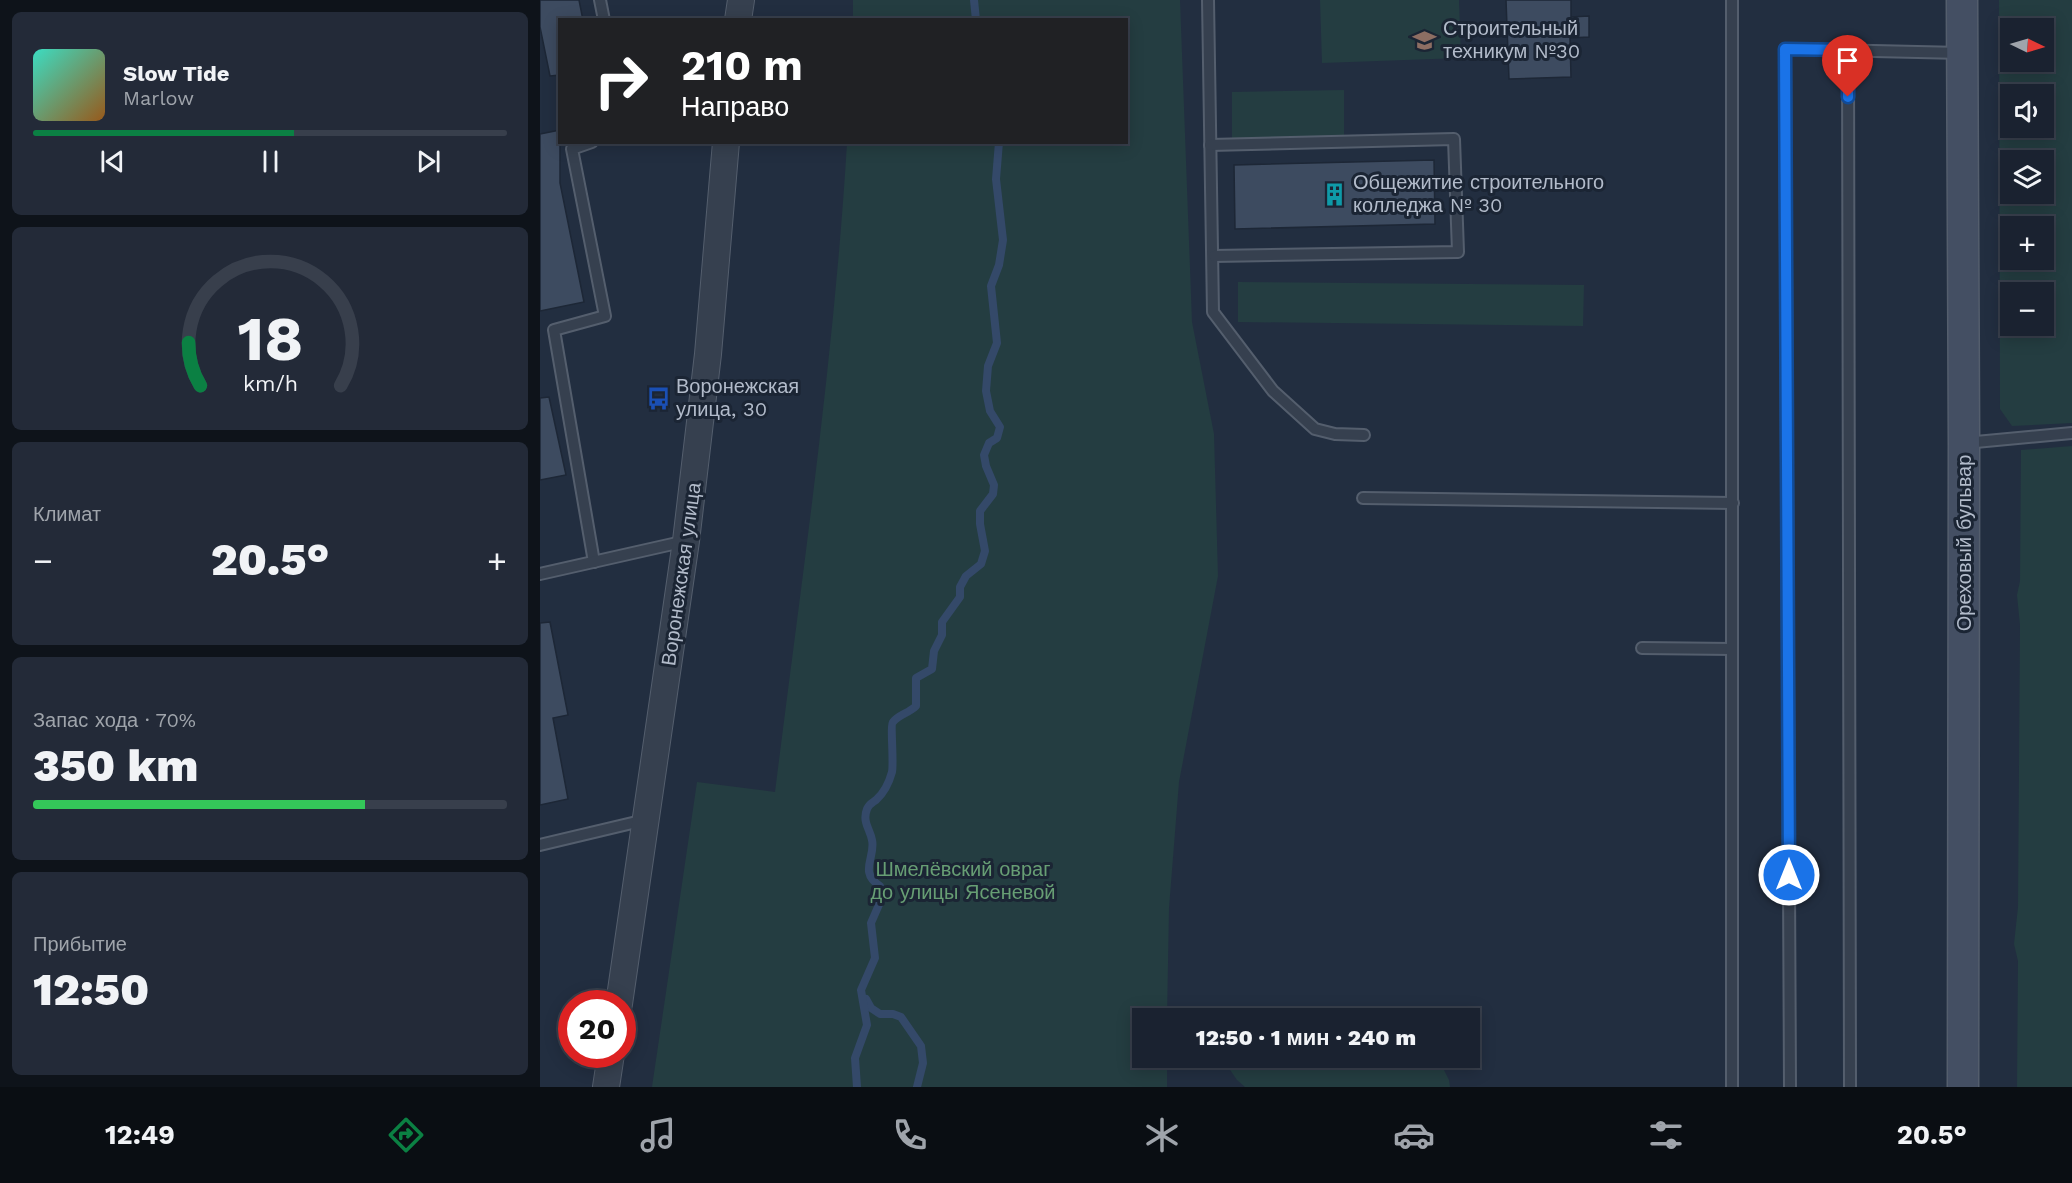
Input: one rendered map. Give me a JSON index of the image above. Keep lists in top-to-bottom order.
{
  "streets": {
    "main road": ["Ореховый бульвар"],
    "street": ["Воронежская улица"]
  },
  "parks": ["Шмелёвский овраг до улицы Ясеневой"],
  "places": {
    "school or university": ["Строительный техникум №30"],
    "building": ["Общежитие строительного колледжа № 30"],
    "bus stop": ["Воронежская улица, 30"]
  },
  "north": "right",
  "page": {
    "map_buttons": ["+", "−"],
    "turn": ["210 m", "Направо"],
    "song": ["Slow Tide", "Marlow"],
    "tile": [
      "Климат",
      ["Запас хода · 70%", "350 km"],
      ["Прибытие", "12:50"]
    ],
    "heat": ["−", "20.5°", "+"],
    "limit": "20",
    "trip": "12:50 · 1 мин · 240 m",
    "tabs": ["12:49", "20.5°"],
    "gauge": ["18", "km/h"]
  }
}
